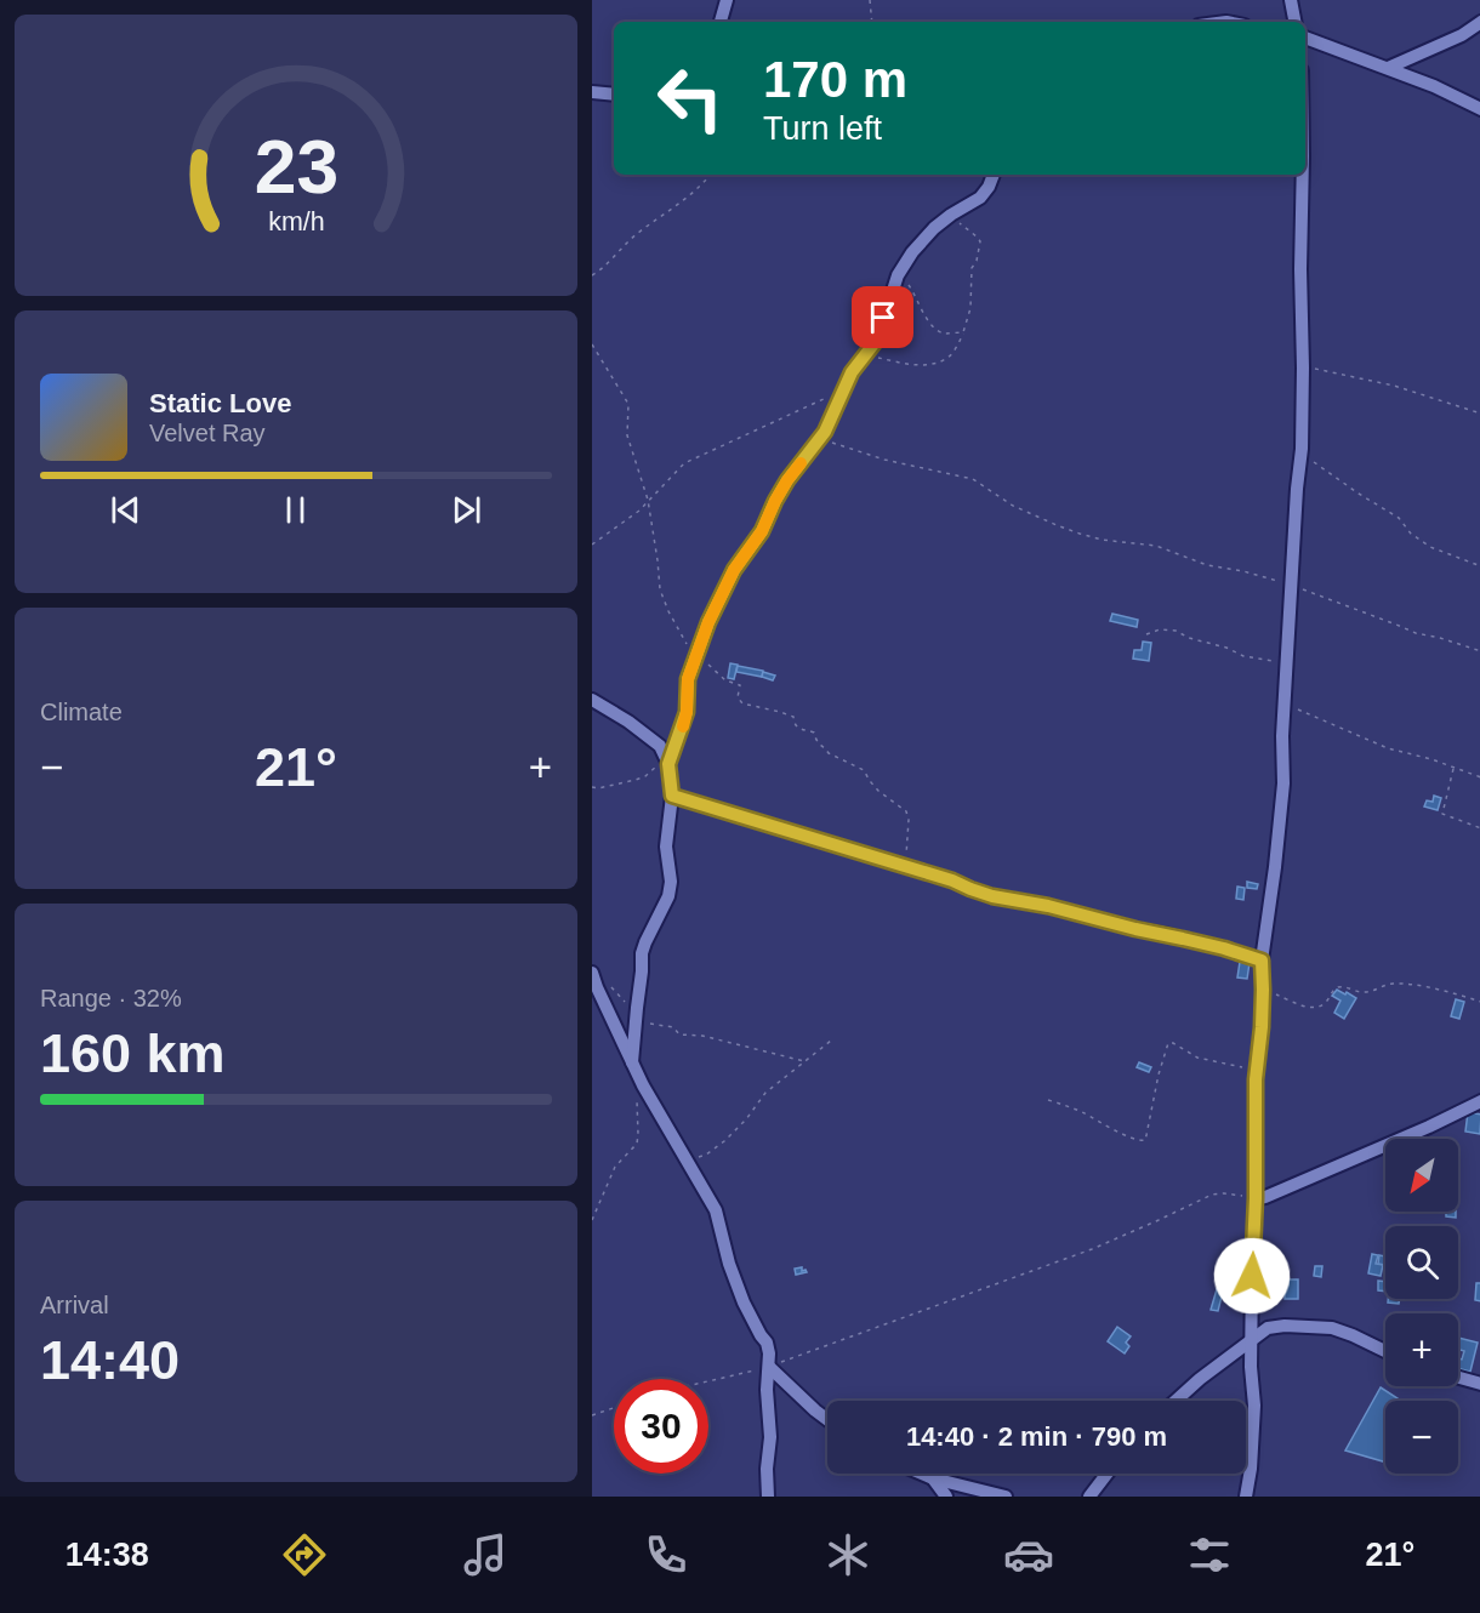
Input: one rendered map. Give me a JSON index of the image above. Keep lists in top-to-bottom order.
{
  "north": "bottom left",
  "page": {
    "turn": ["170 m", "Turn left"],
    "song": ["Static Love", "Velvet Ray"],
    "tile": [
      "Climate",
      ["Range · 32%", "160 km"],
      ["Arrival", "14:40"]
    ],
    "heat": ["−", "21°", "+"],
    "map_buttons": ["+", "−"],
    "limit": "30",
    "trip": "14:40 · 2 min · 790 m",
    "tabs": ["14:38", "21°"],
    "gauge": ["23", "km/h"]
  }
}
